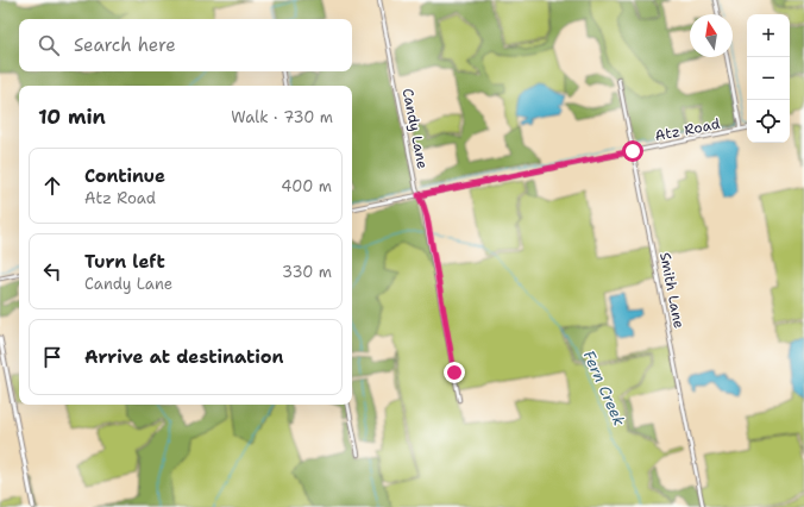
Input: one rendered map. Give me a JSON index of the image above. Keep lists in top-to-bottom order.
{
  "streets": {
    "street": ["Candy Lane", "Atz Road", "Smith Lane"]
  },
  "crossings": [
    ["Candy Lane", "Atz Road"],
    ["Atz Road", "Smith Lane"]
  ],
  "water": ["Fern Creek"],
  "north": "top",
  "page": {
    "map_buttons": ["+", "−"],
    "search": "Search here",
    "heading": ["10 min", "Walk · 730 m"],
    "list": [
      ["Continue", "Atz Road", "400 m"],
      ["Turn left", "Candy Lane", "330 m"],
      "Arrive at destination"
    ]
  }
}
